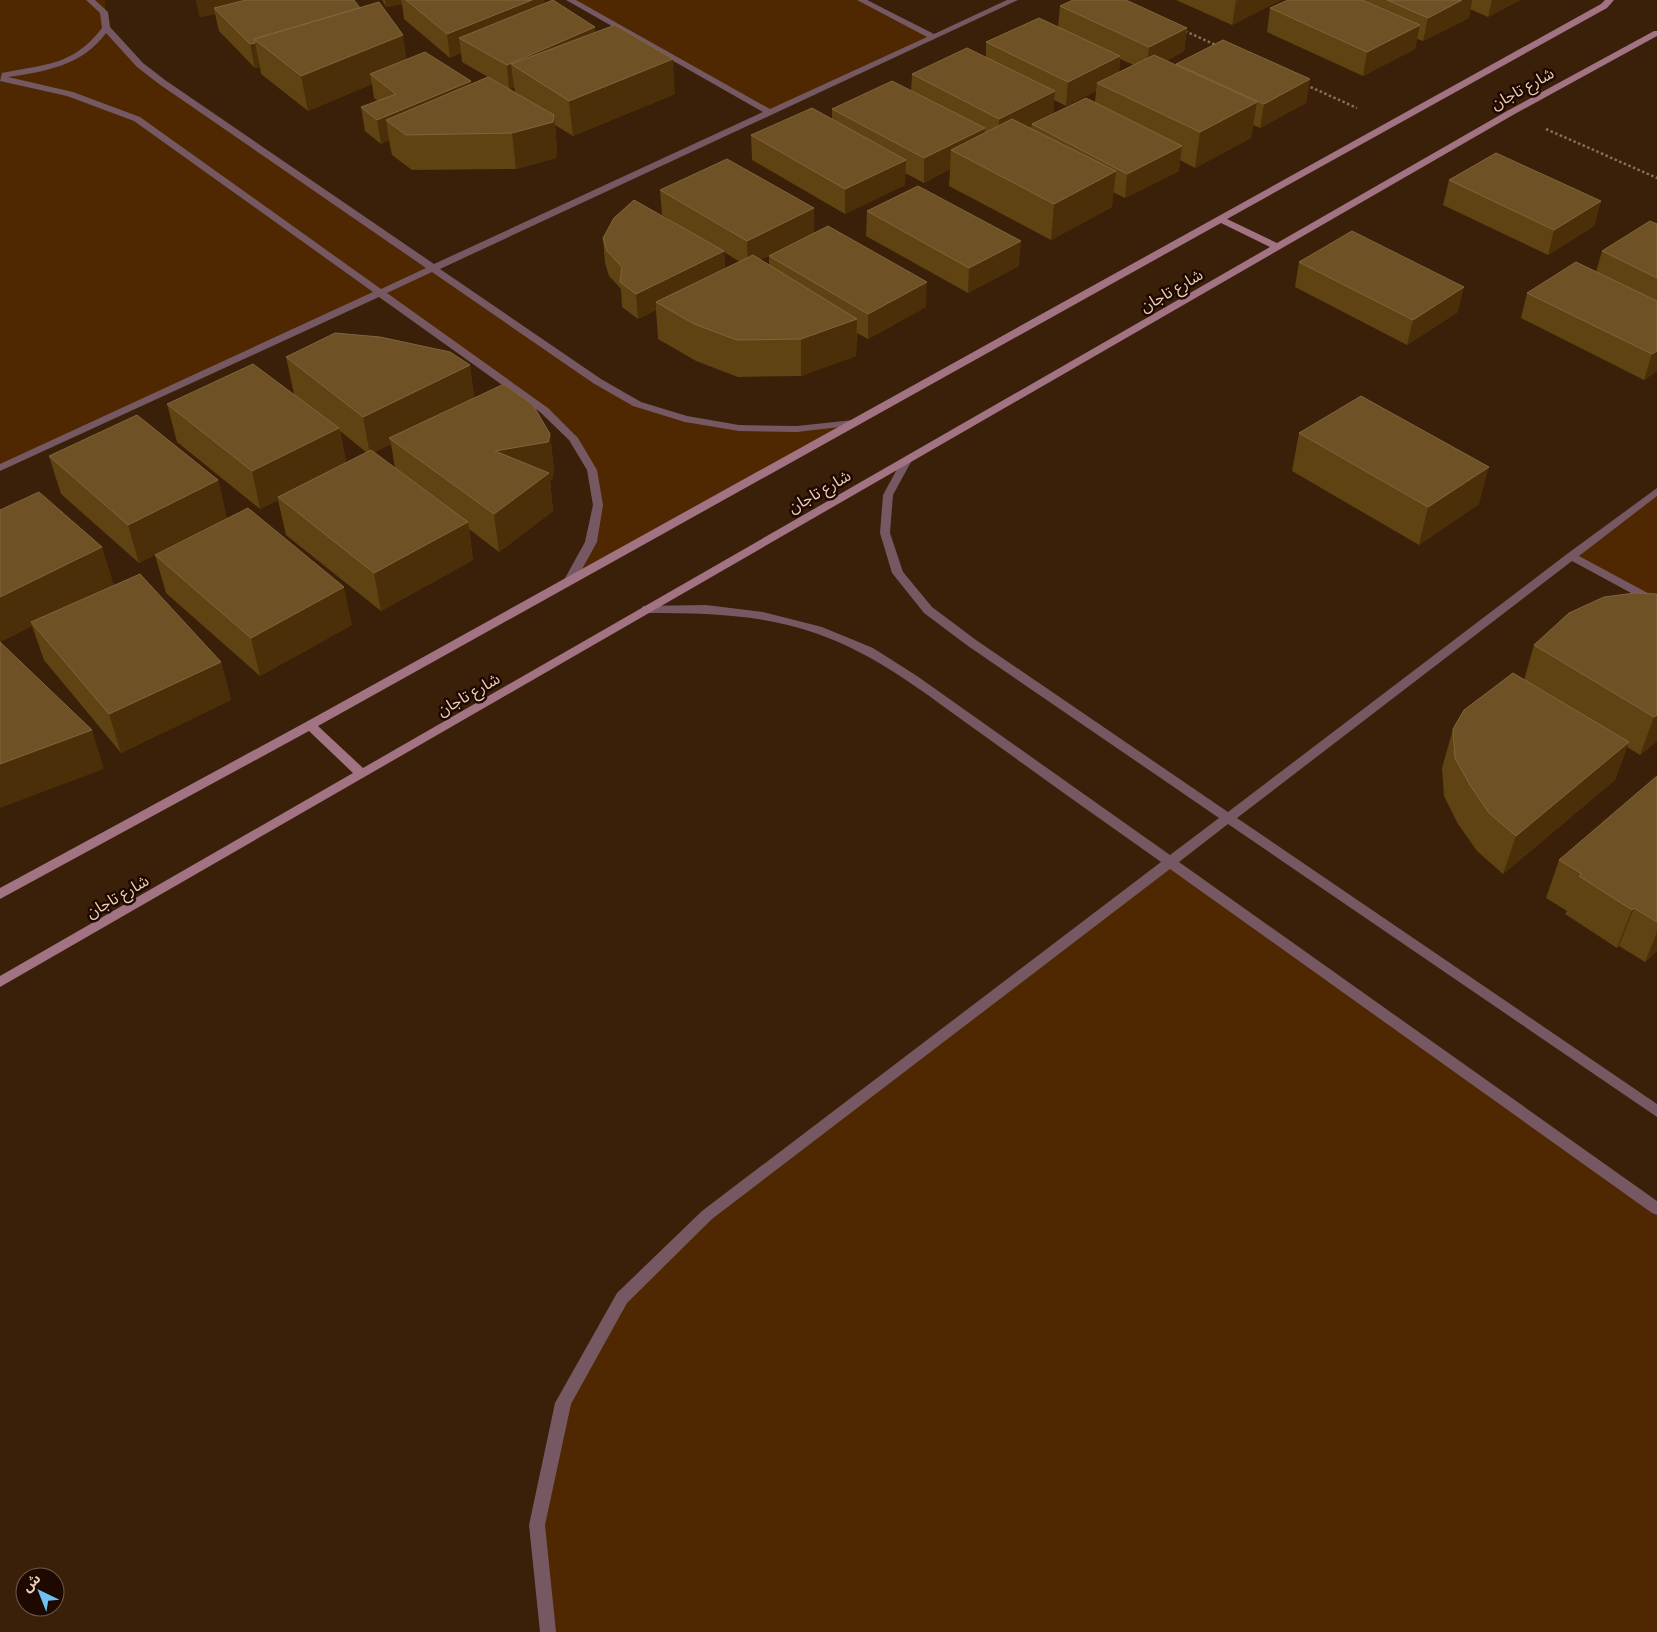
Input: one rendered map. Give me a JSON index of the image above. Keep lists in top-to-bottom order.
{
  "streets": {
    "street": ["شارع تاجان"]
  },
  "north": "top left"
}
